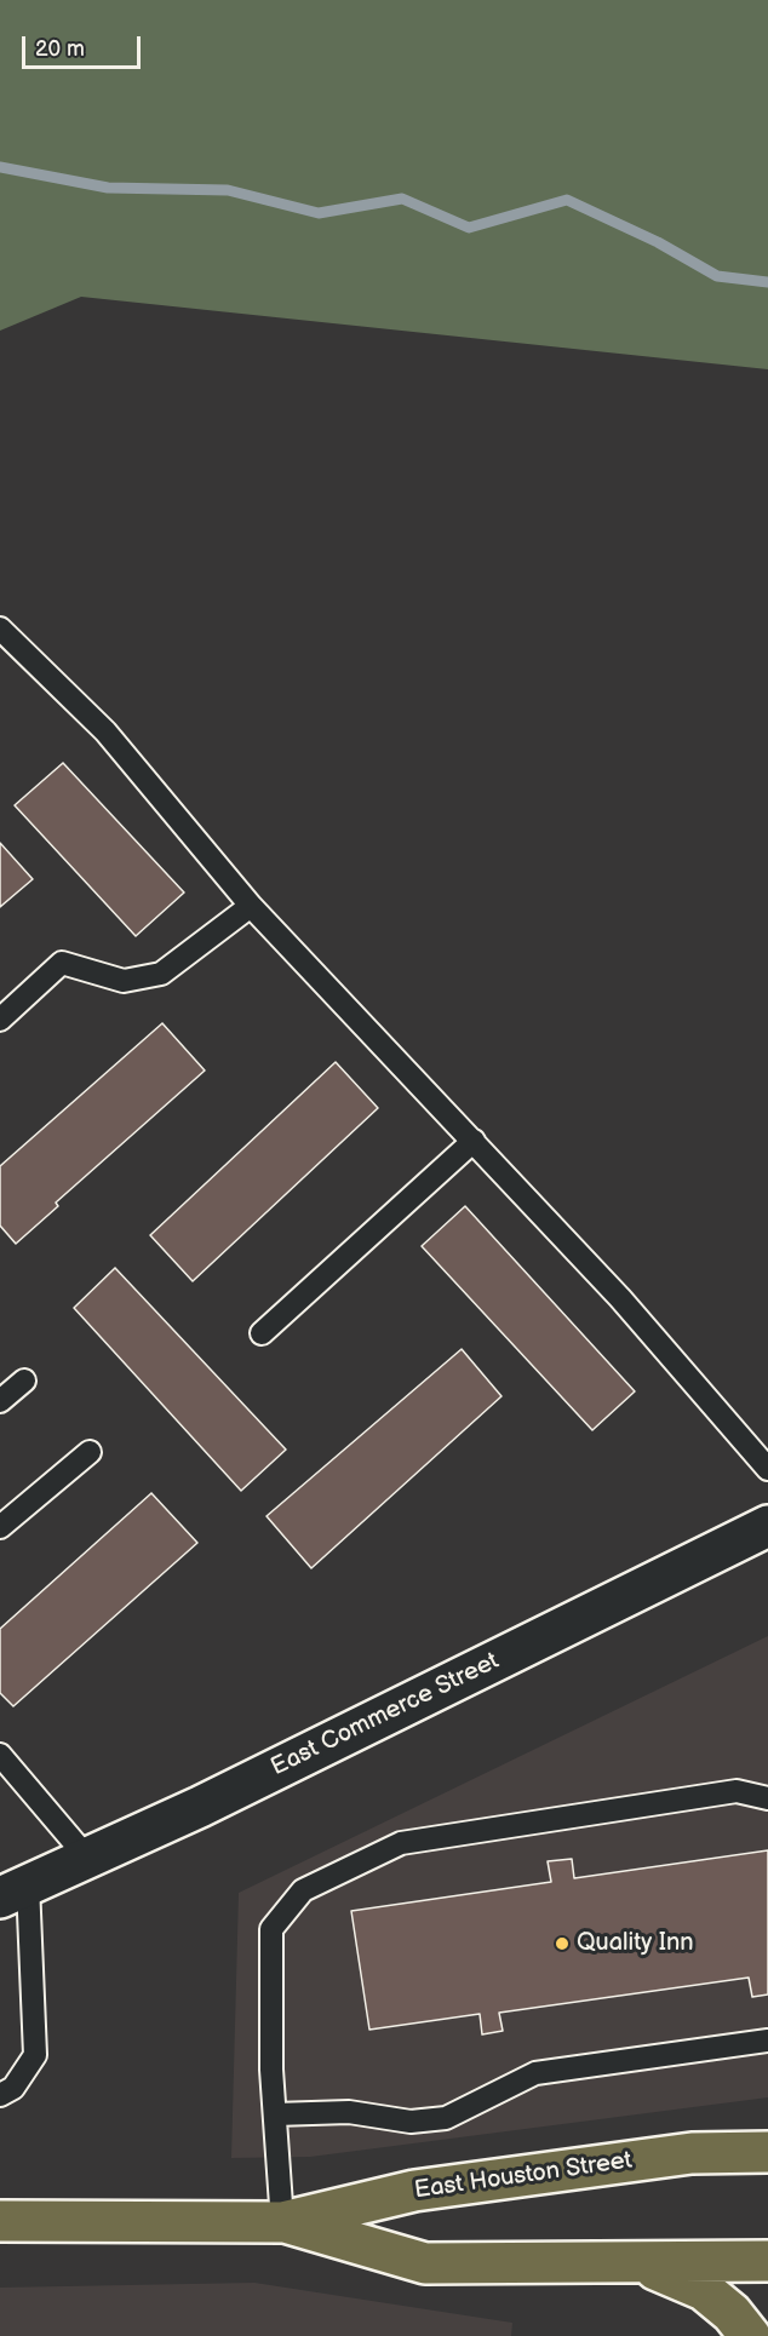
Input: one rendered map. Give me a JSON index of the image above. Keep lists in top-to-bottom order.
{
  "streets": {
    "main road": ["East Commerce Street", "East Houston Street"]
  },
  "places": ["Quality Inn"],
  "scale_bar": "20 m"
}
